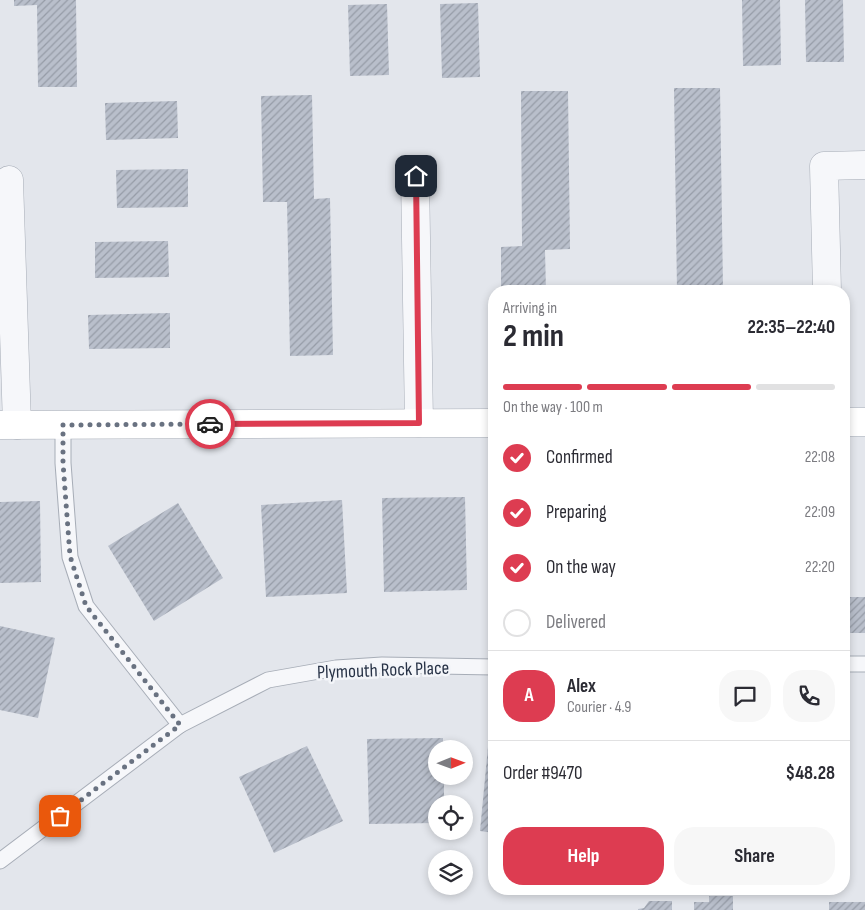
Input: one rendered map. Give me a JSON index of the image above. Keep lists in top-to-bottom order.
{
  "streets": {
    "lane": ["Plymouth Rock Place"]
  },
  "north": "right",
  "page": {
    "heading": ["2 min", "Arriving in", "22:35–22:40"],
    "panel": [
      "Alex",
      "Courier · 4.9",
      "Order #9470",
      "$48.28"
    ],
    "bar": "On the way · 100 m",
    "list": [
      ["Confirmed", "22:08"],
      ["Preparing", "22:09"],
      ["On the way", "22:20"],
      "Delivered"
    ],
    "round": "A",
    "buttons": ["Help", "Share"]
  }
}
